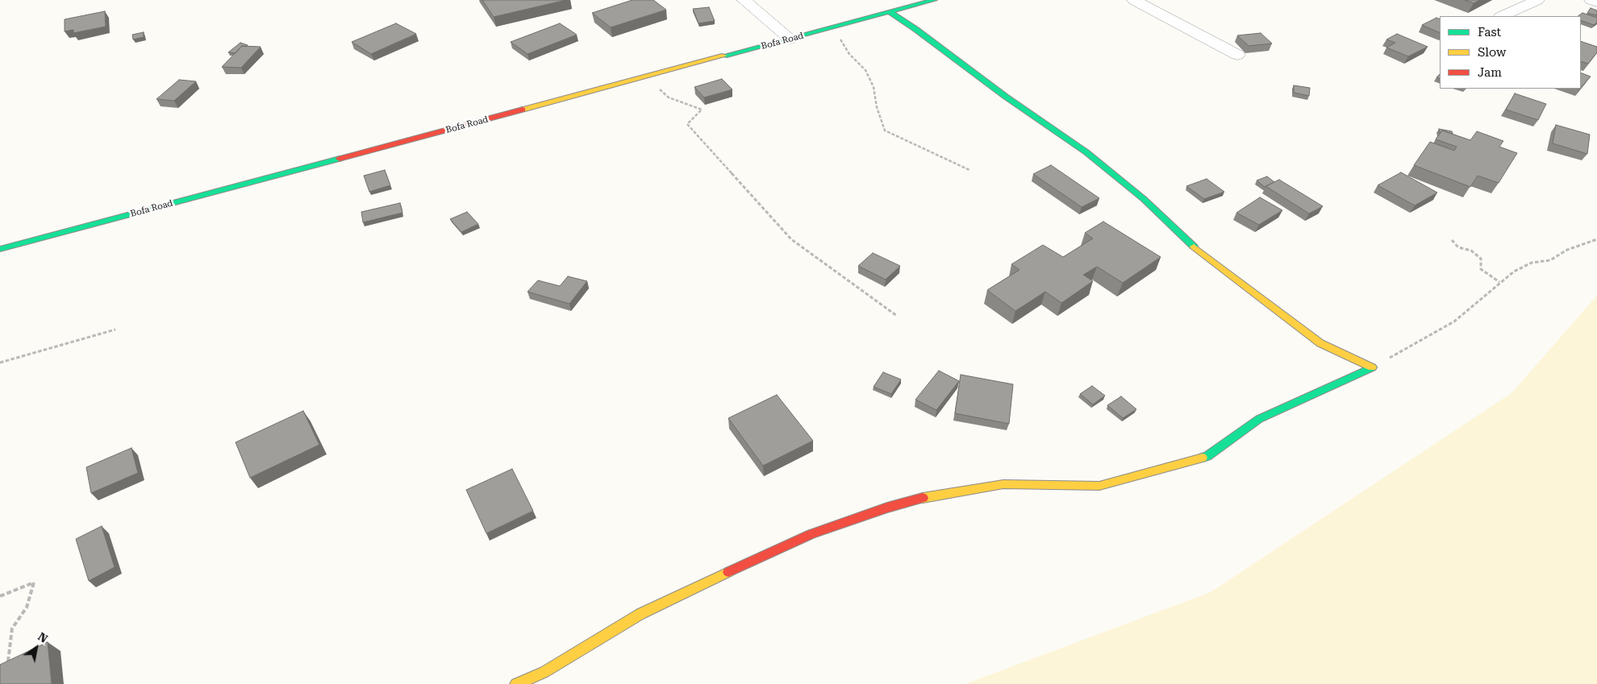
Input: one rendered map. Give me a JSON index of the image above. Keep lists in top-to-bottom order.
{
  "streets": {
    "street": ["Bofa Road"]
  },
  "legend": ["Fast", "Slow", "Jam"],
  "north": "top right"
}
